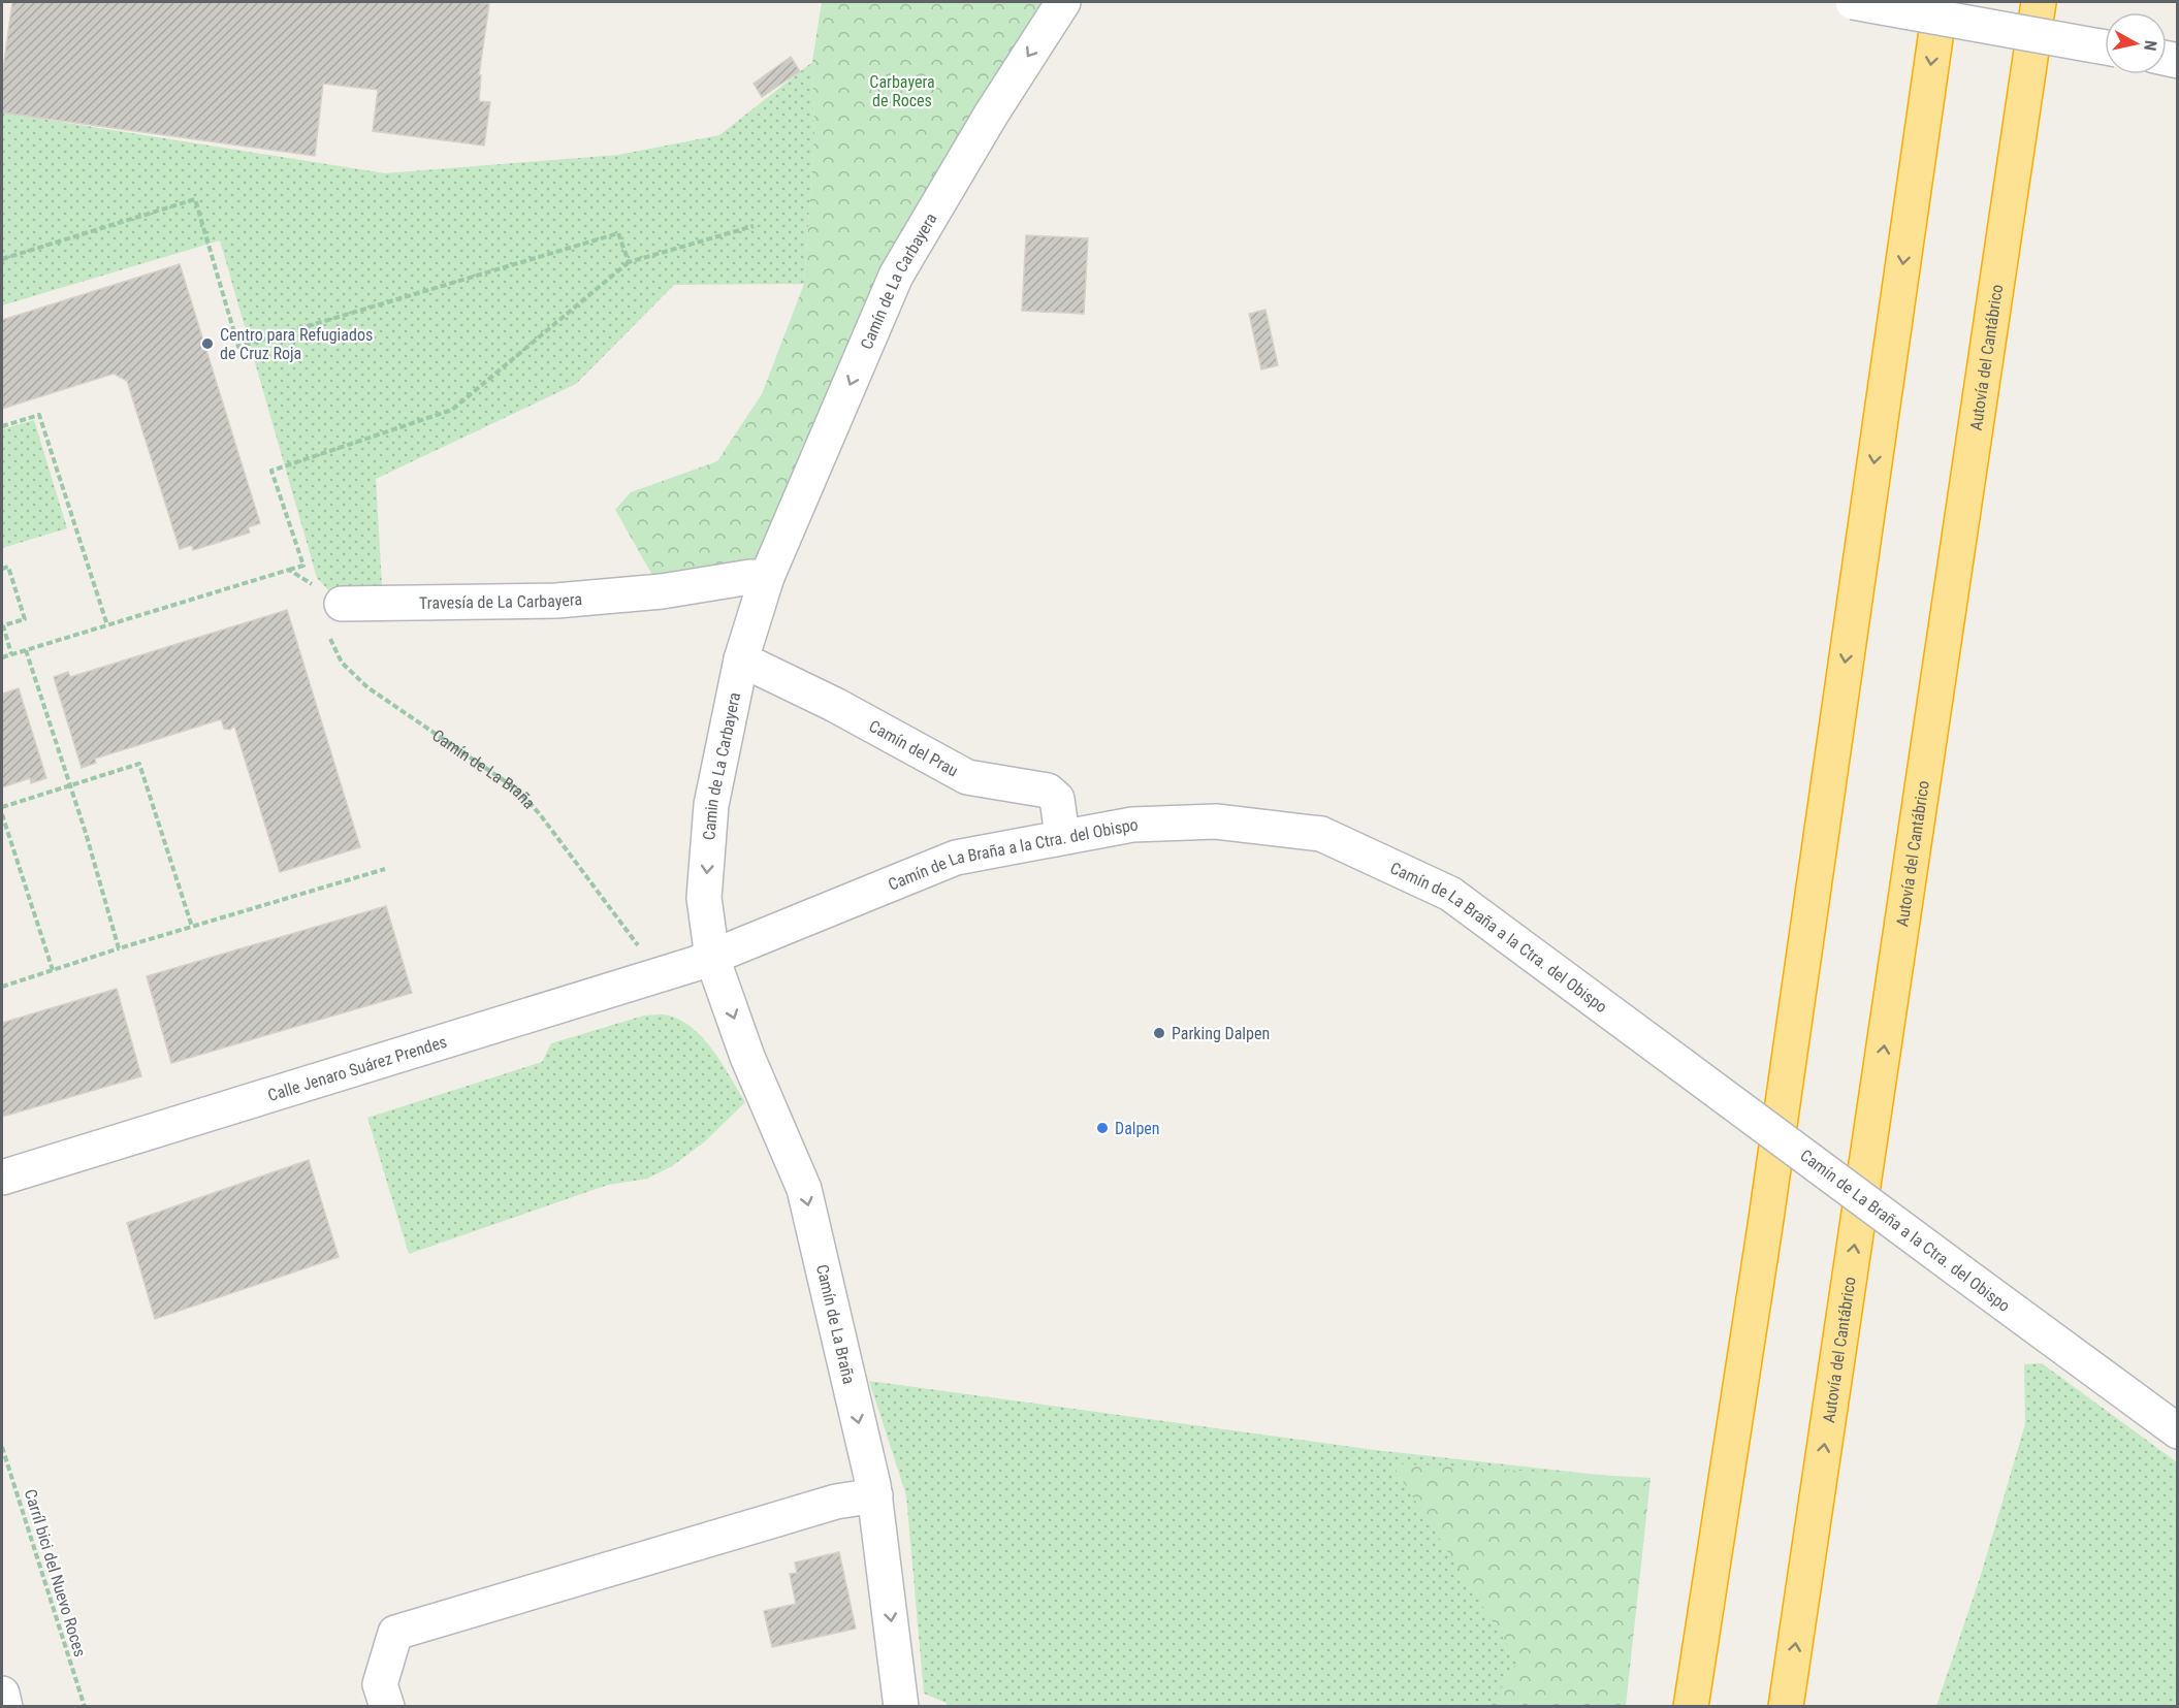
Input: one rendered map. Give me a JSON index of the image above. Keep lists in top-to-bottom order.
{
  "streets": {
    "highway": ["Autovía del Cantábrico"],
    "street": [
      "Camín de La Carbayera",
      "Travesía de La Carbayera",
      "Camín del Prau",
      "Camin de La Carbayera",
      "Camín de La Braña",
      "Camín de La Braña a la Ctra. del Obispo",
      "Calle Jenaro Suárez Prendes"
    ],
    "path": ["Carríl bici del Nuevo Roces"]
  },
  "crossings": [
    ["Camín de La Carbayera", "Travesía de La Carbayera"],
    ["Camín de La Carbayera", "Camin de La Carbayera"],
    ["Travesía de La Carbayera", "Camin de La Carbayera"],
    ["Travesía de La Carbayera", "Camín de La Braña"],
    ["Camín del Prau", "Camin de La Carbayera"],
    ["Camín del Prau", "Camín de La Braña a la Ctra. del Obispo"],
    ["Camin de La Carbayera", "Camín de La Braña"],
    ["Camin de La Carbayera", "Camín de La Braña a la Ctra. del Obispo"],
    ["Camin de La Carbayera", "Calle Jenaro Suárez Prendes"],
    ["Camín de La Braña", "Camín de La Braña a la Ctra. del Obispo"],
    ["Camín de La Braña", "Calle Jenaro Suárez Prendes"],
    ["Camín de La Braña a la Ctra. del Obispo", "Calle Jenaro Suárez Prendes"]
  ],
  "one_way": ["Camín de La Carbayera", "Camin de La Carbayera", "Camín de La Braña"],
  "parks": ["Carbayera de Roces"],
  "places": ["Centro para Refugiados de Cruz Roja", "Parking Dalpen", "Dalpen"],
  "north": "right"
}
